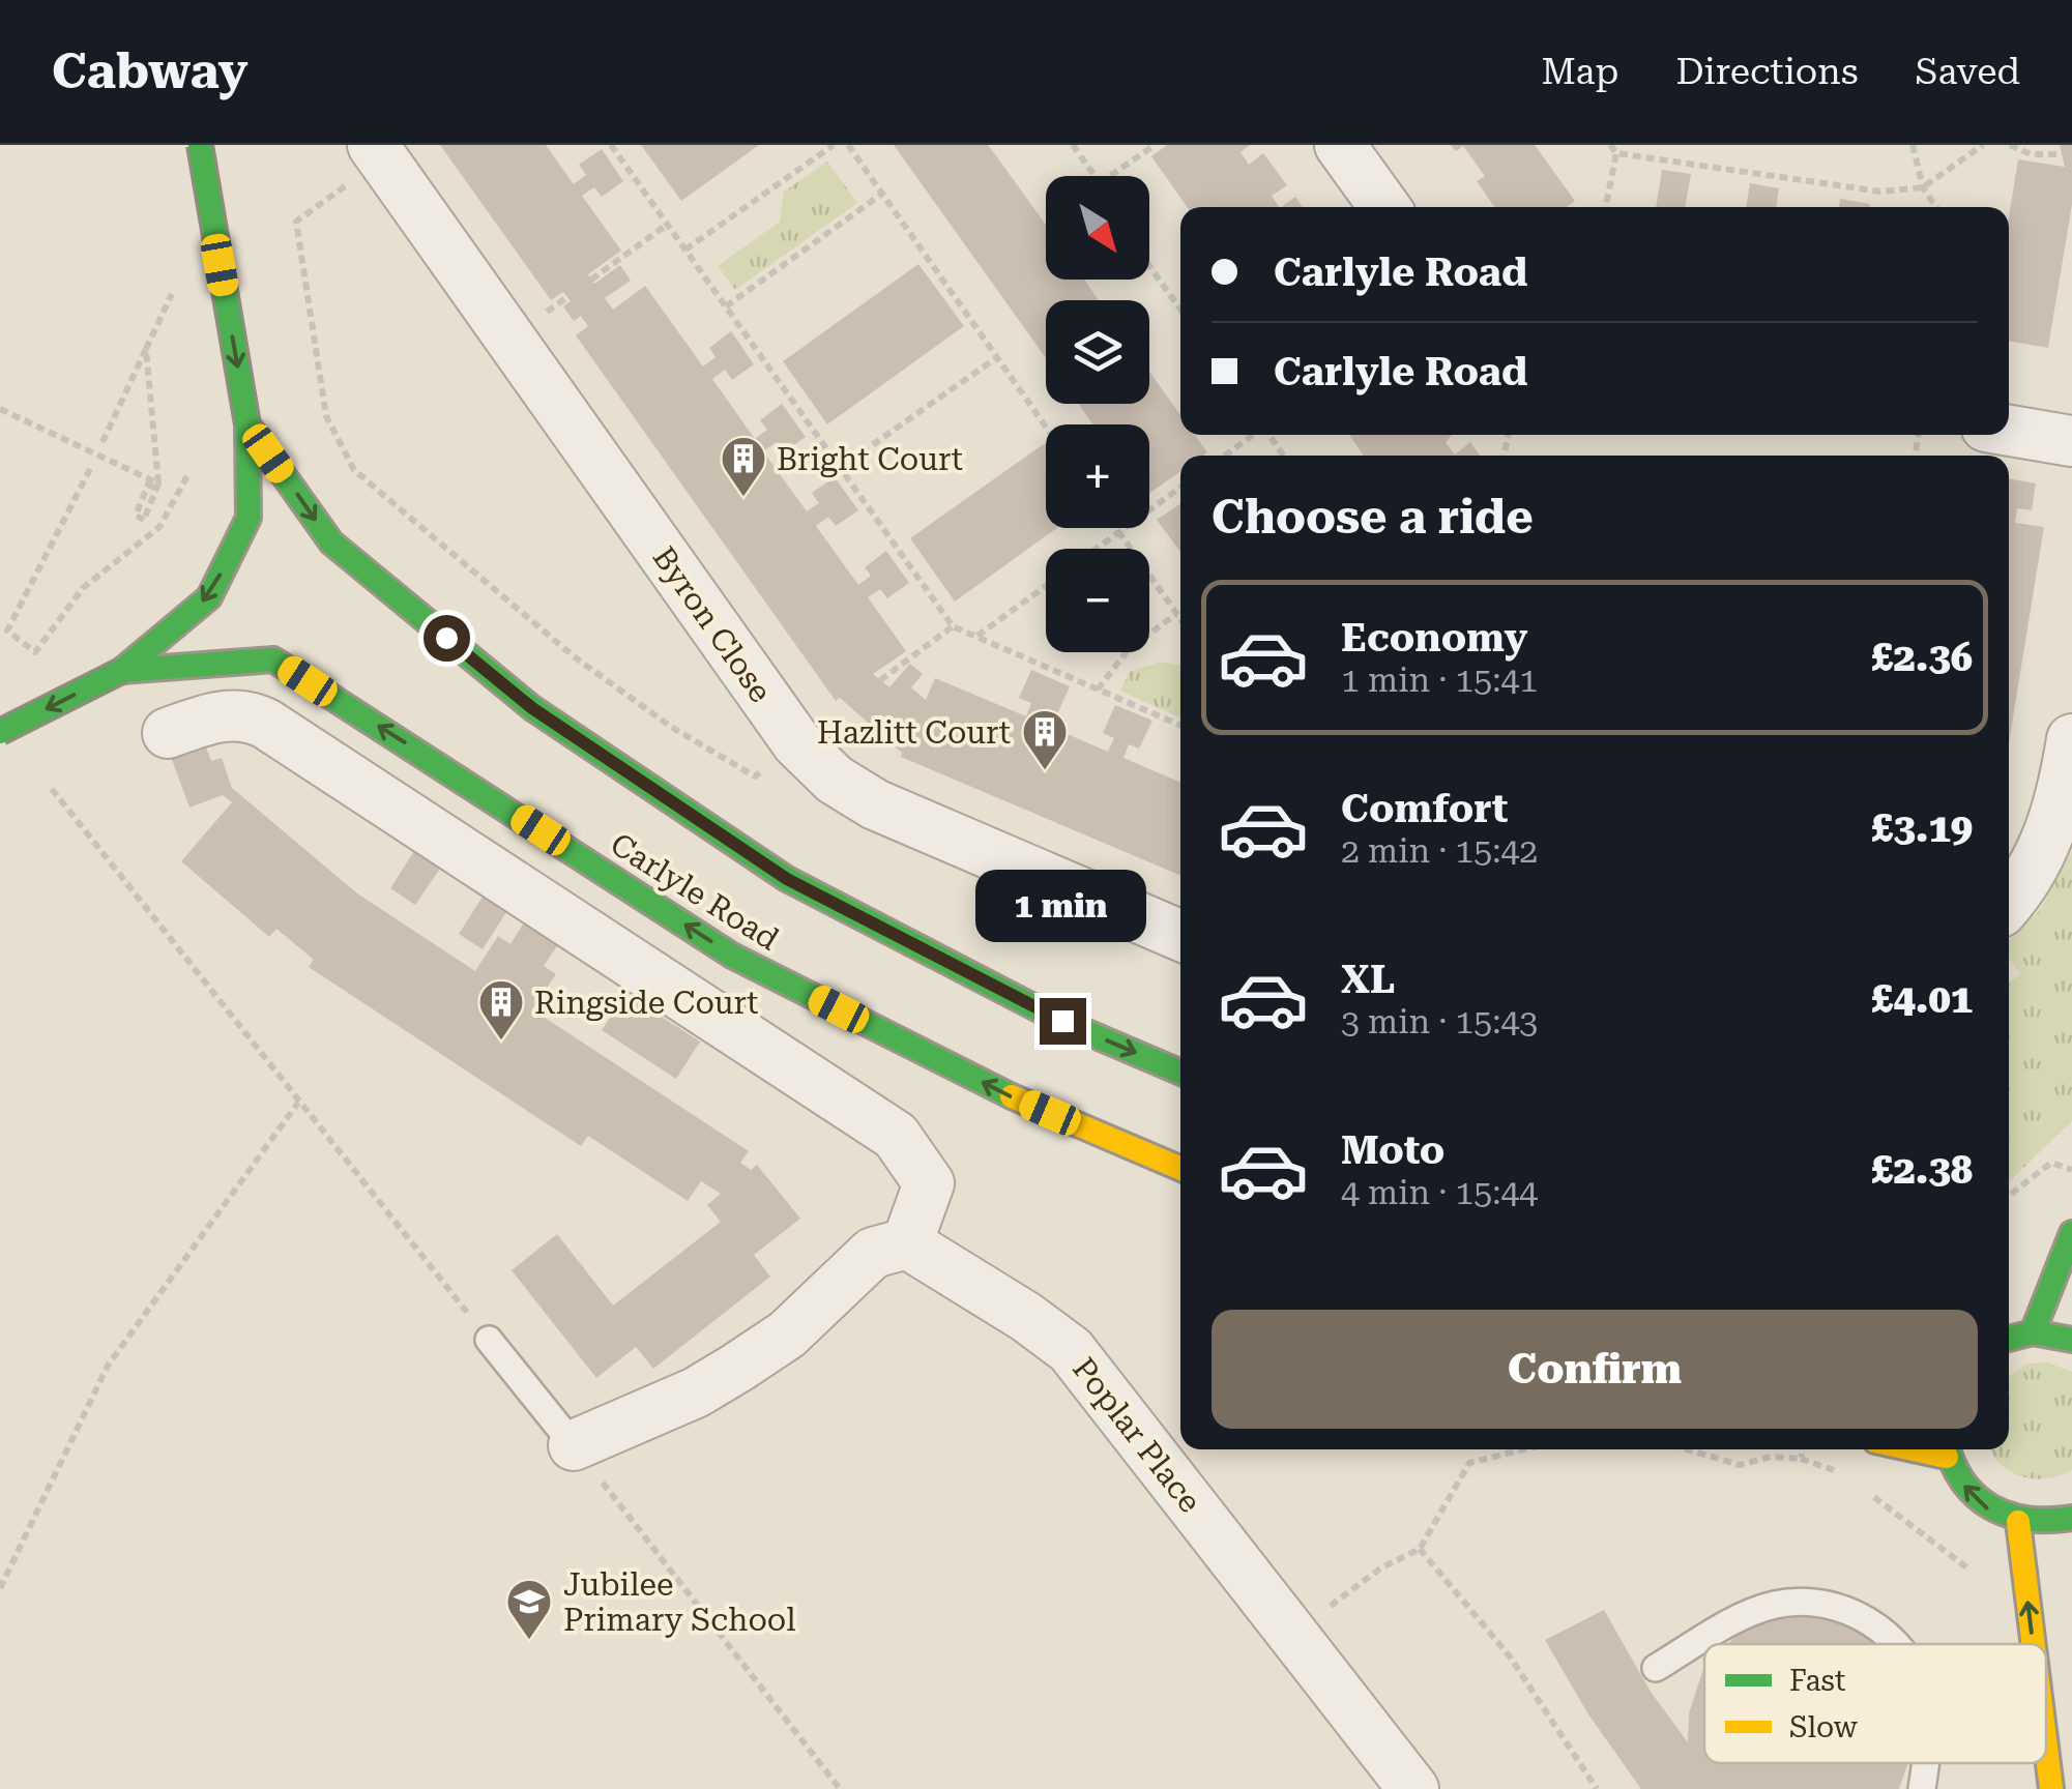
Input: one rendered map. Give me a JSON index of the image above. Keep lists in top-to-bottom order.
{
  "streets": {
    "main road": ["Carlyle Road"],
    "street": ["Byron Close", "Poplar Place"]
  },
  "places": {
    "building": ["Bright Court", "Hazlitt Court", "Ringside Court"],
    "school or university": ["Jubilee Primary School"]
  },
  "legend": ["Fast", "Slow"],
  "north": "bottom right",
  "page": {
    "header": "Cabway",
    "nav": ["Map", "Directions", "Saved"],
    "map_buttons": ["+", "−"],
    "banner": ["Carlyle Road", "Carlyle Road"],
    "heading": "Choose a ride",
    "list": [
      {
        "name": "Economy",
        "note": "1 min · 15:41",
        "value": "£2.36"
      },
      {
        "name": "Comfort",
        "note": "2 min · 15:42",
        "value": "£3.19"
      },
      {
        "name": "XL",
        "note": "3 min · 15:43",
        "value": "£4.01"
      },
      {
        "name": "Moto",
        "note": "4 min · 15:44",
        "value": "£2.38"
      }
    ],
    "bubble": "1 min",
    "buttons": "Confirm"
  }
}
